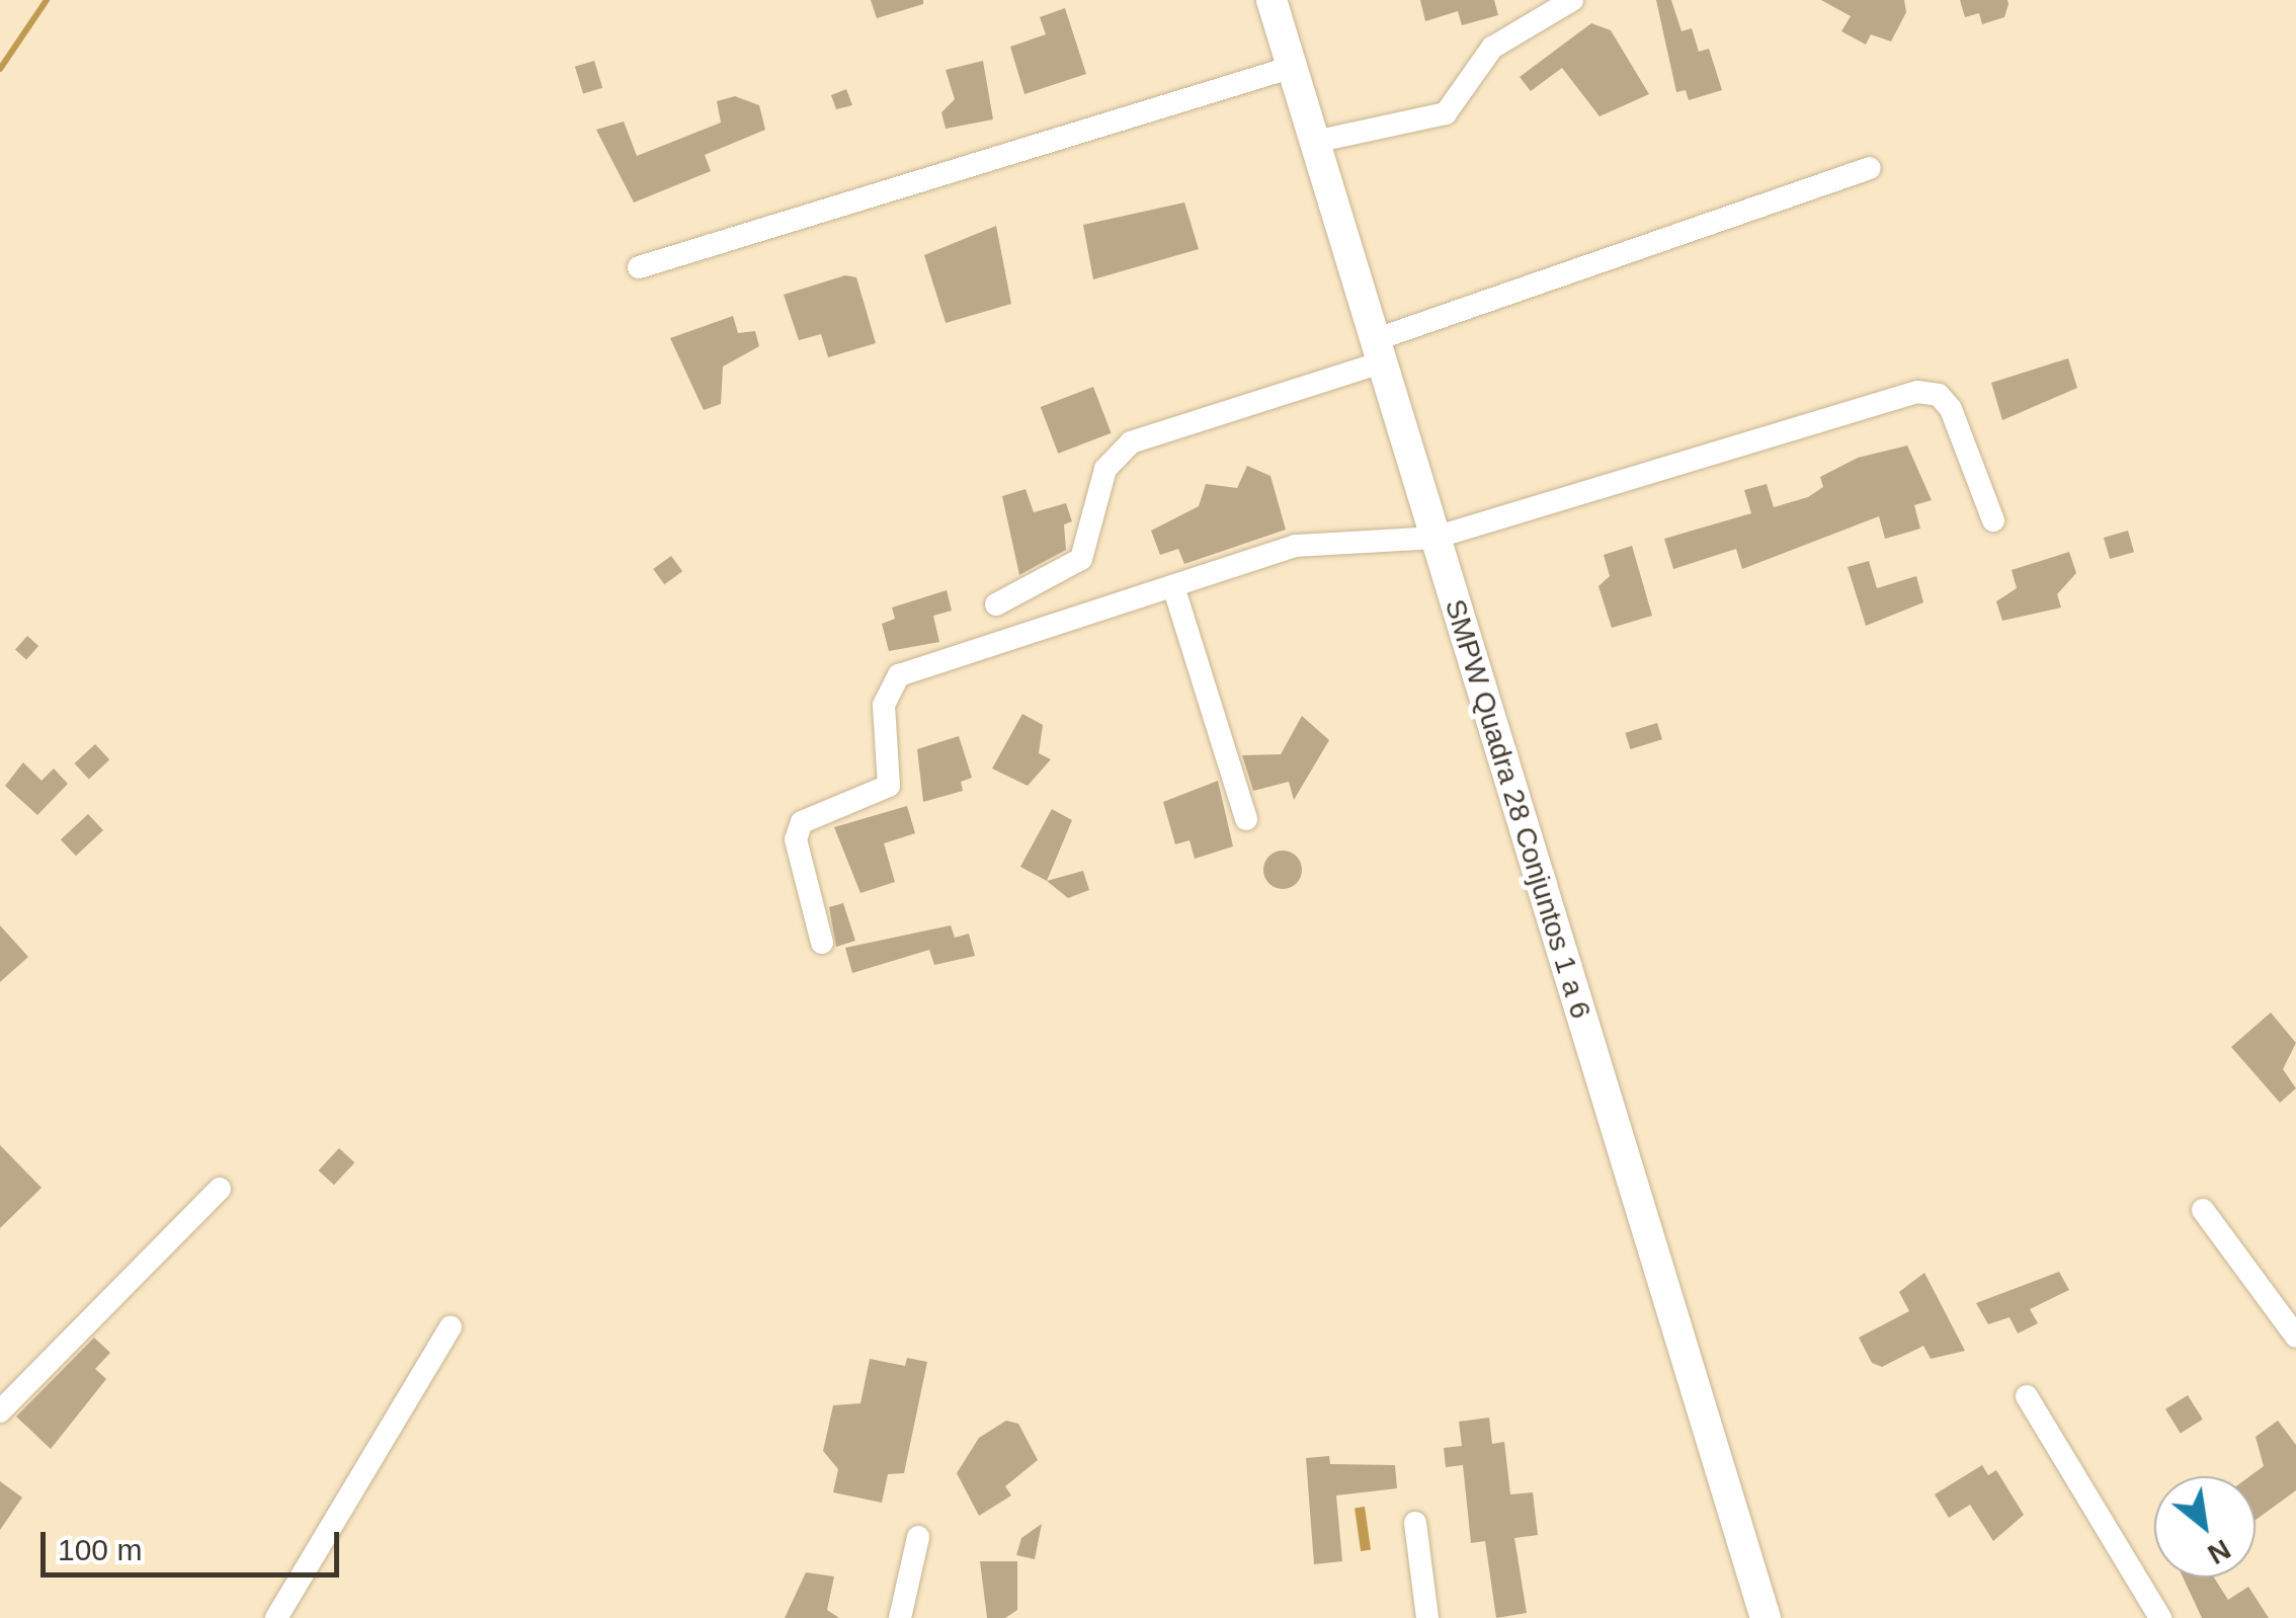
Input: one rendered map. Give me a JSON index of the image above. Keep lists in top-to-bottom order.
{
  "streets": {
    "street": ["SMPW Quadra 28 Conjuntos 1 a 6"]
  },
  "scale_bar": "100 m",
  "north": "bottom right"
}
